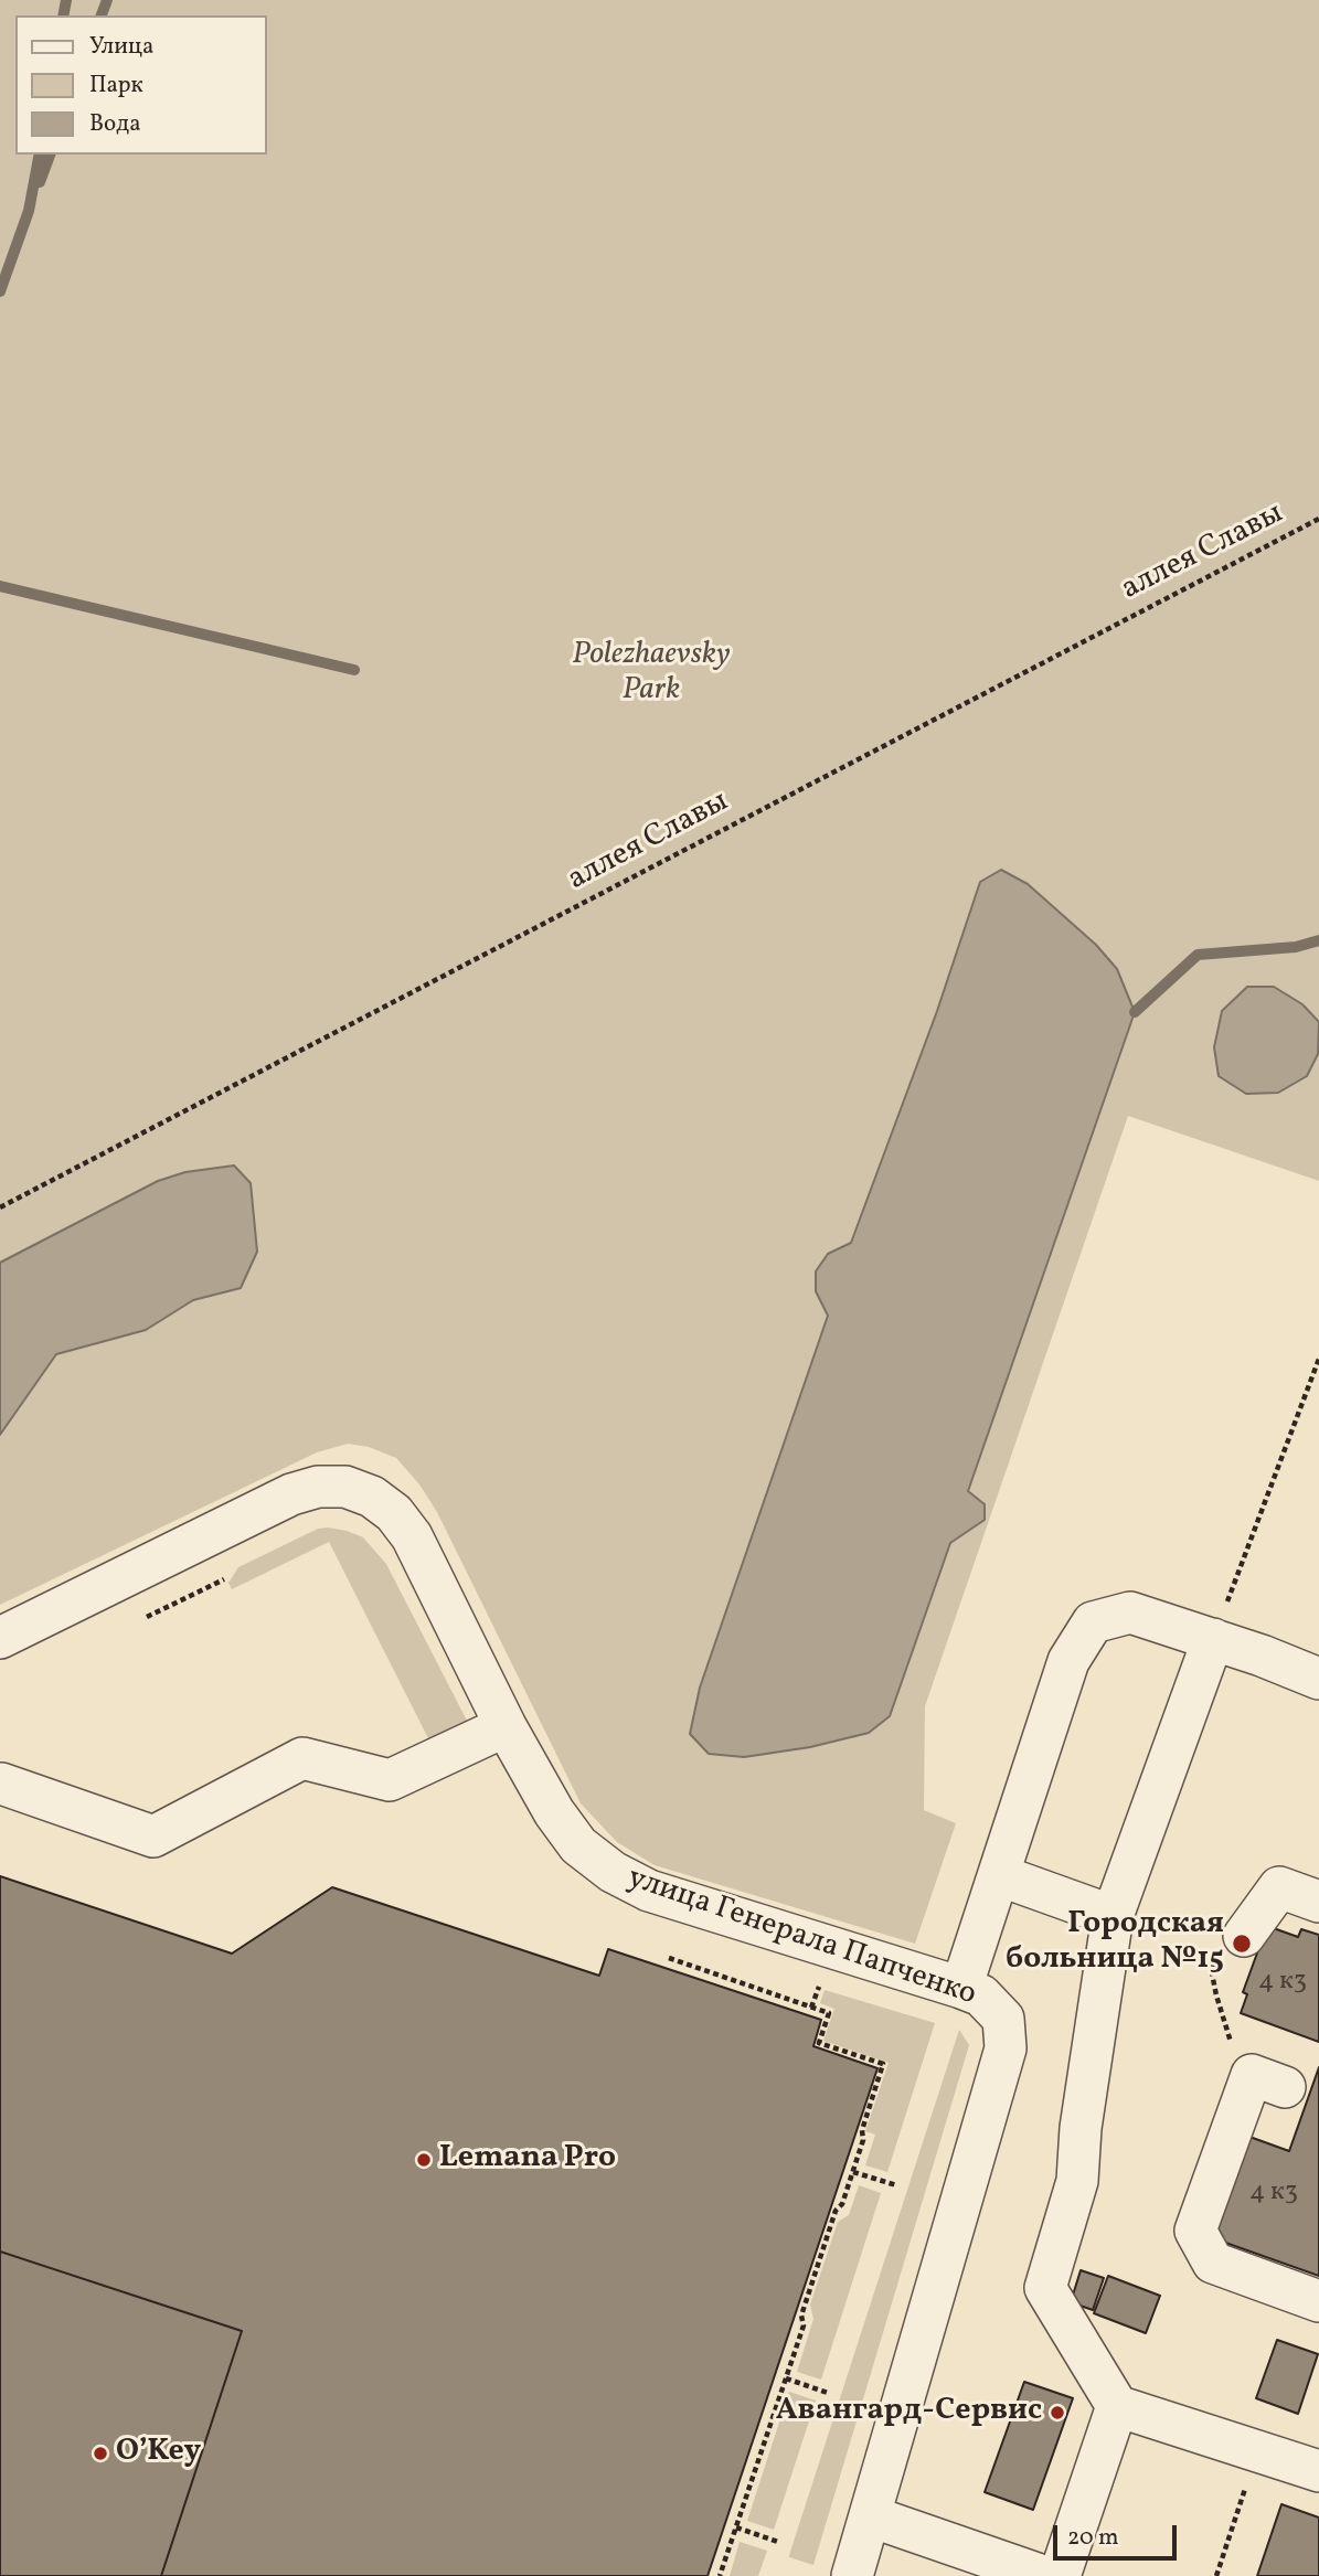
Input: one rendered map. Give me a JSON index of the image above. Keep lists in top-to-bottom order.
{
  "streets": {
    "street": ["улица Генерала Папченко"],
    "path": ["аллея Славы"]
  },
  "parks": ["Polezhaevsky Park"],
  "places": [
    "Городская больница №15",
    "Lemana Pro",
    "Авангард-Сервис",
    "O’Key"
  ],
  "house_numbers": ["4 к3", "4 к3"],
  "legend": ["Улица", "Парк", "Вода"],
  "scale_bar": "20 m"
}
